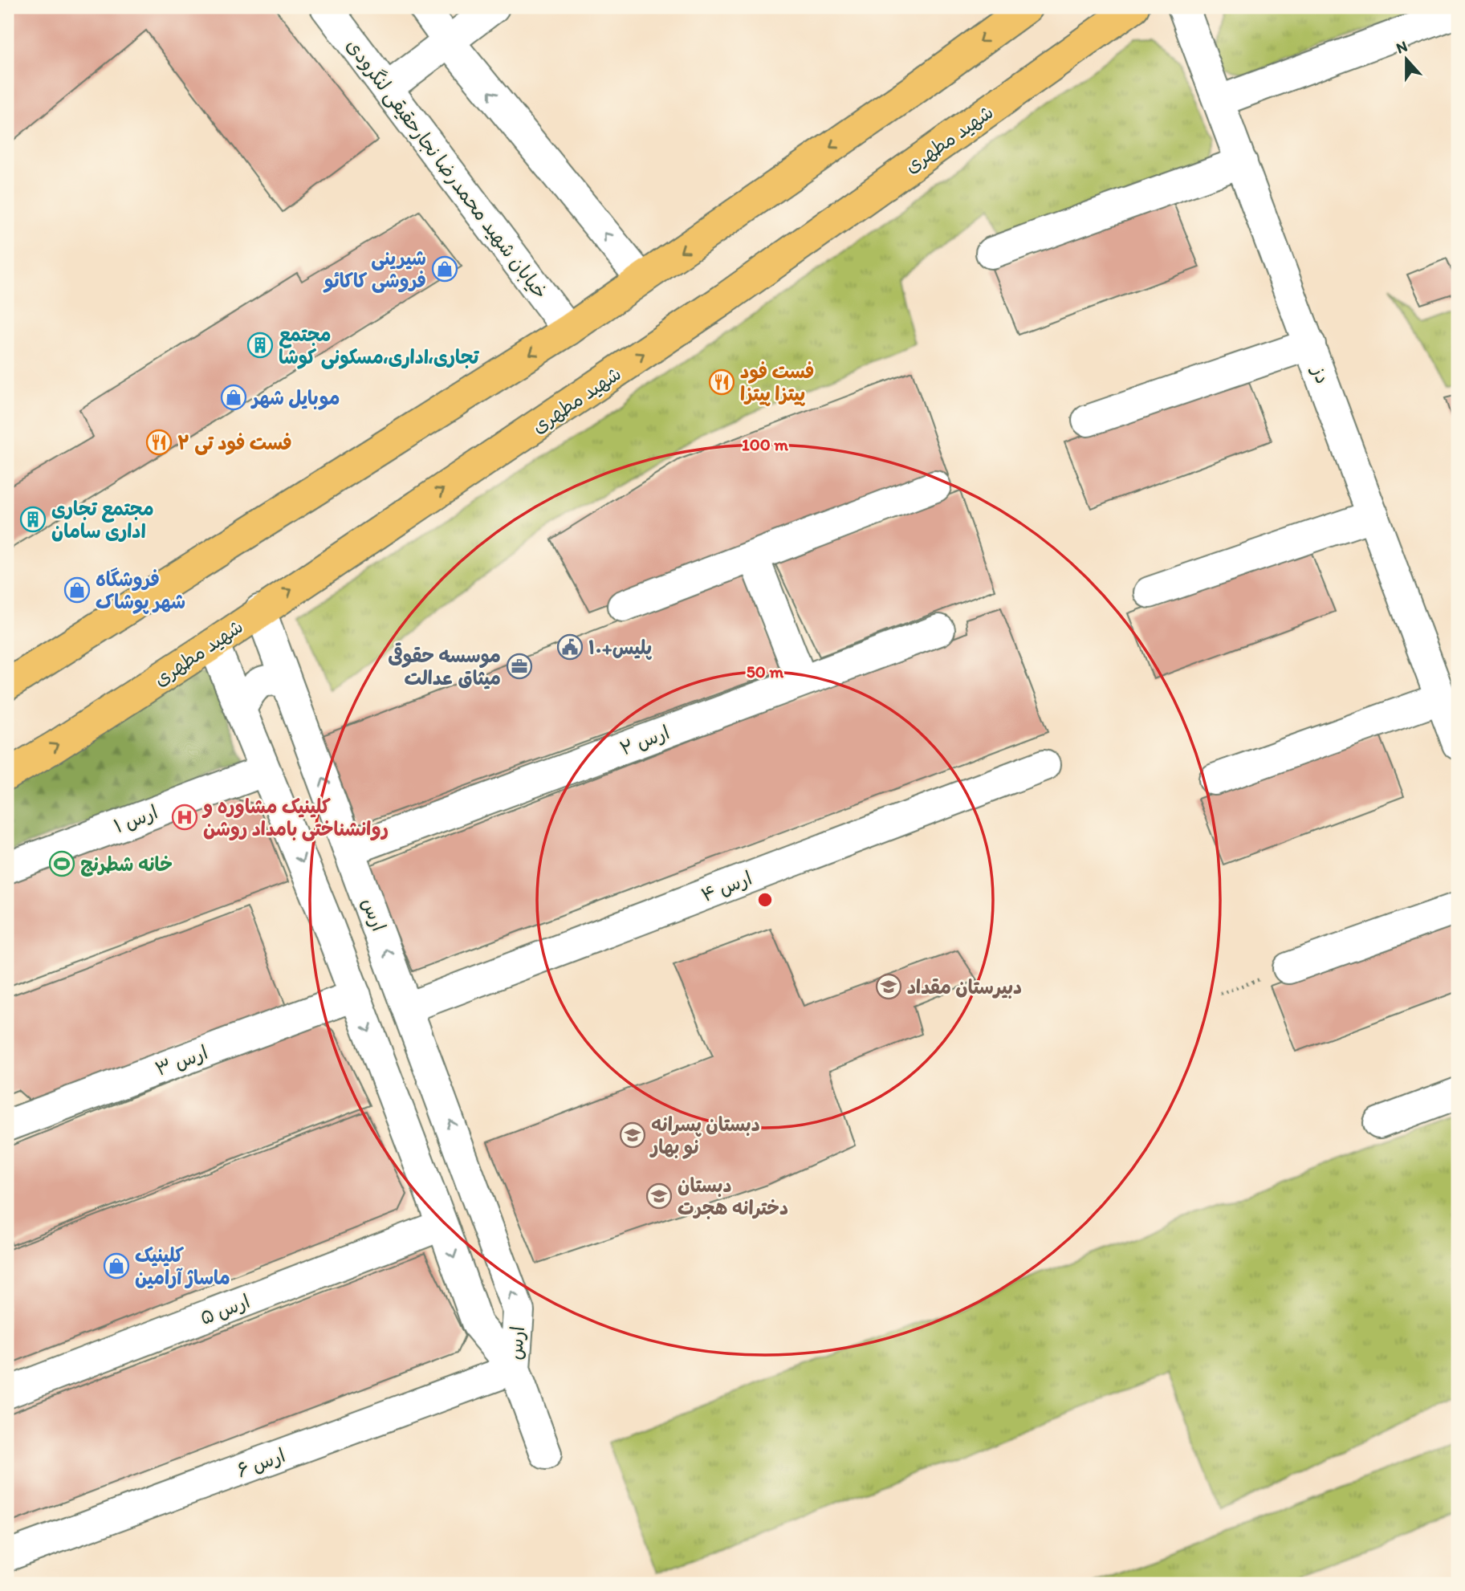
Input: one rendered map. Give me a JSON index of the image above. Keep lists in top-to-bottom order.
{
  "streets": {
    "main road": ["شهید مطهری"],
    "street": [
      "خیابان شهید محمدرضا نجارحقیقی لنگرودی",
      "دز",
      "ارس ۲",
      "ارس ۱",
      "ارس ۴",
      "ارس",
      "ارس ۳",
      "ارس ۵",
      "ارس ۶"
    ]
  },
  "crossings": [
    ["شهید مطهری", "ارس"],
    ["ارس ۲", "ارس"],
    ["ارس ۱", "ارس"],
    ["ارس ۴", "ارس"],
    ["ارس", "ارس ۳"],
    ["ارس", "ارس ۵"],
    ["ارس", "ارس ۶"]
  ],
  "places": {
    "shop": [
      "شیرینی فروشی کاکائو",
      "موبایل شهر",
      "فروشگاه شهر پوشاک",
      "کلینیک ماساژ آرامین"
    ],
    "building": ["مجتمع تجاری،اداری،مسکونی کوشا", "مجتمع تجاری اداری سامان"],
    "restaurant": ["فست فود پیتزا پیتزا", "فست فود تی ۲"],
    "public building": ["پلیس+۱۰"],
    "office": ["موسسه حقوقی میثاق عدالت"],
    "hospital": ["کلینیک مشاوره و روانشناختی بامداد روشن"],
    "sports": ["خانه شطرنج"],
    "school or university": ["دبیرستان مقداد", "دبستان پسرانه نو بهار", "دبستان دخترانه هجرت"]
  },
  "north": "top",
  "rings": ["100 m", "50 m"]
}
